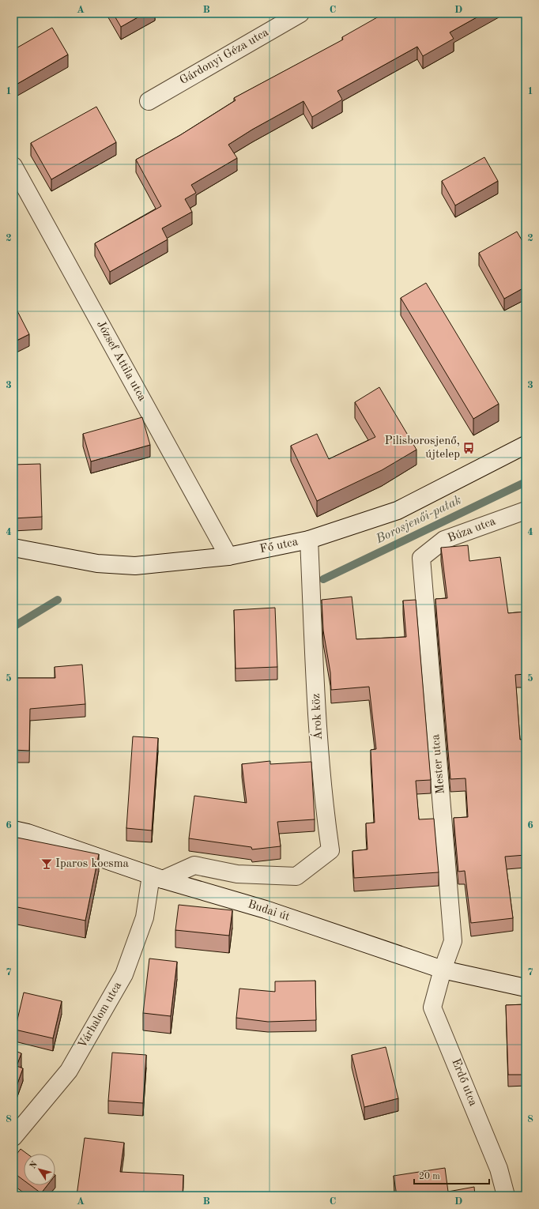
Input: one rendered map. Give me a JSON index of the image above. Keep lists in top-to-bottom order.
{
  "streets": {
    "street": [
      "Gárdonyi Géza utca",
      "József Attila utca",
      "Búza utca",
      "Fő utca",
      "Árok köz",
      "Mester utca",
      "Budai út",
      "Várhalom utca",
      "Erdő utca"
    ]
  },
  "crossings": [
    ["József Attila utca", "Fő utca"],
    ["Búza utca", "Mester utca"],
    ["Fő utca", "Árok köz"],
    ["Árok köz", "Budai út"],
    ["Árok köz", "Várhalom utca"],
    ["Mester utca", "Budai út"],
    ["Mester utca", "Erdő utca"],
    ["Budai út", "Várhalom utca"],
    ["Budai út", "Erdő utca"]
  ],
  "water": ["Borosjenői-patak"],
  "places": {
    "bus stop": ["Pilisborosjenő, újtelep"],
    "bar": ["Iparos kocsma"]
  },
  "scale_bar": "20 m",
  "north": "top left",
  "grid": {
    "columns": [
      "A",
      "B",
      "C",
      "D"
    ],
    "rows": [
      "1",
      "2",
      "3",
      "4",
      "5",
      "6",
      "7",
      "8"
    ]
  }
}
